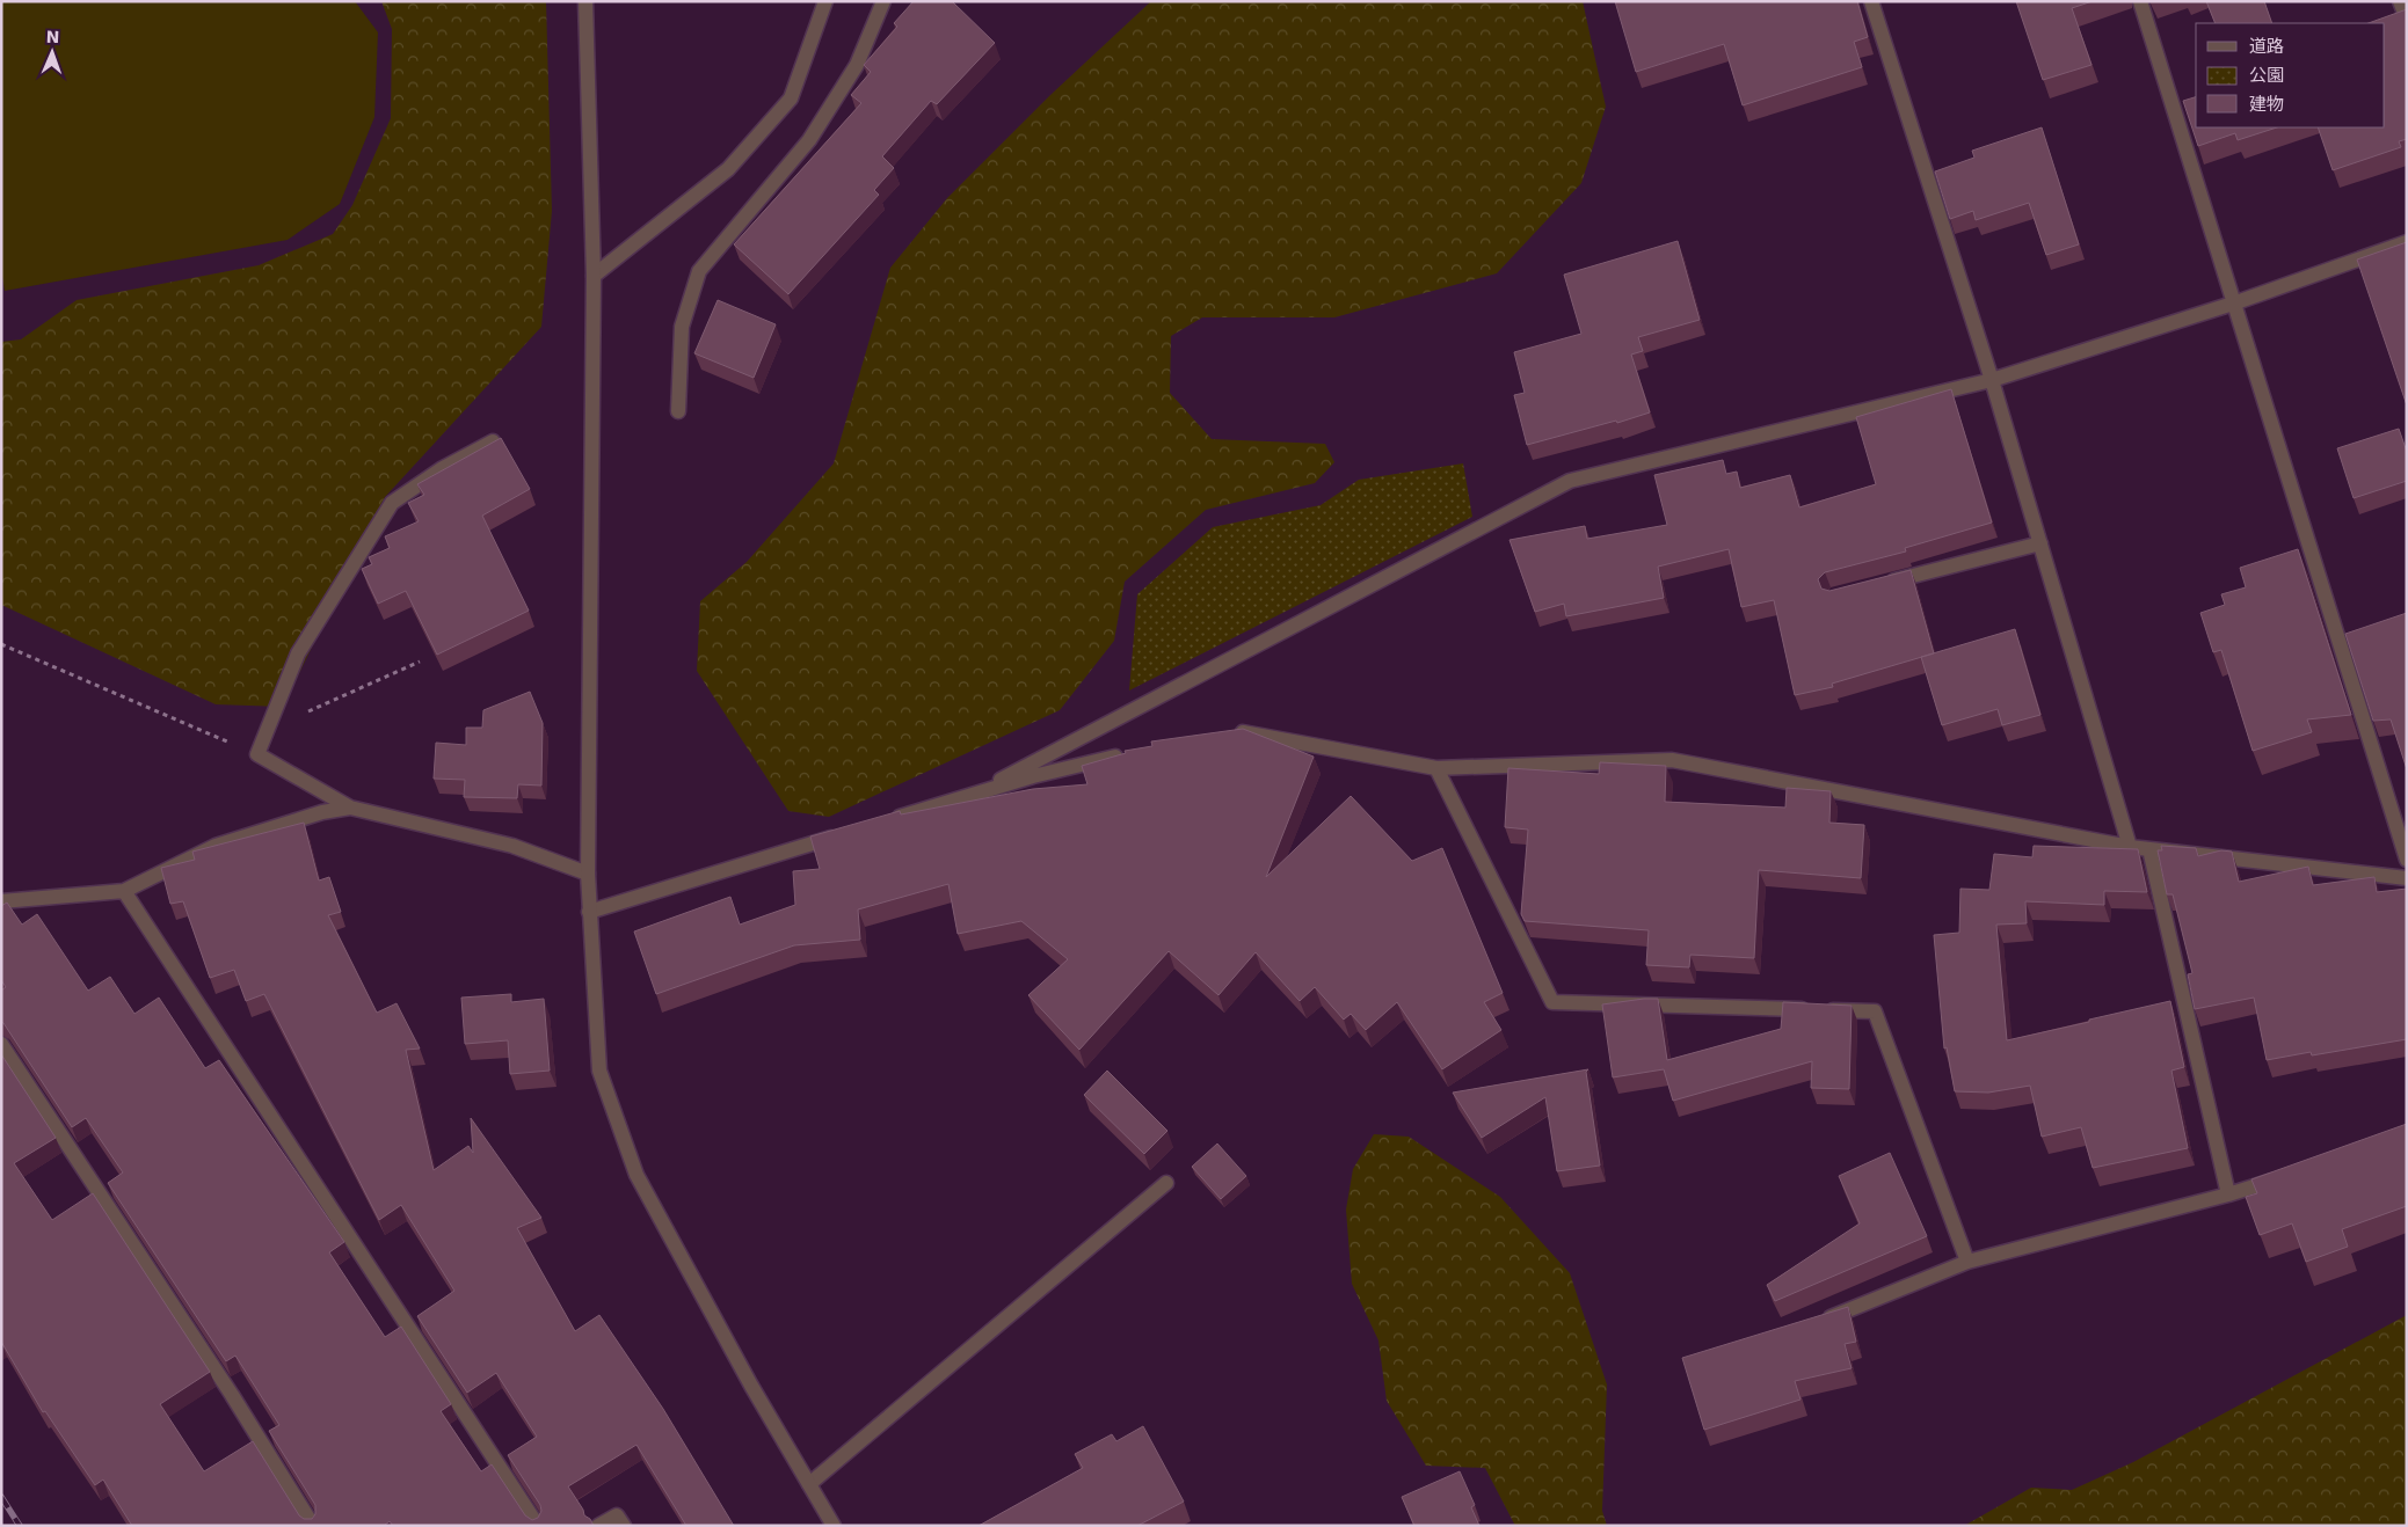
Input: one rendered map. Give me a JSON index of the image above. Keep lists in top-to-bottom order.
{
  "legend": ["道路", "公園", "建物"],
  "north": "top"
}
